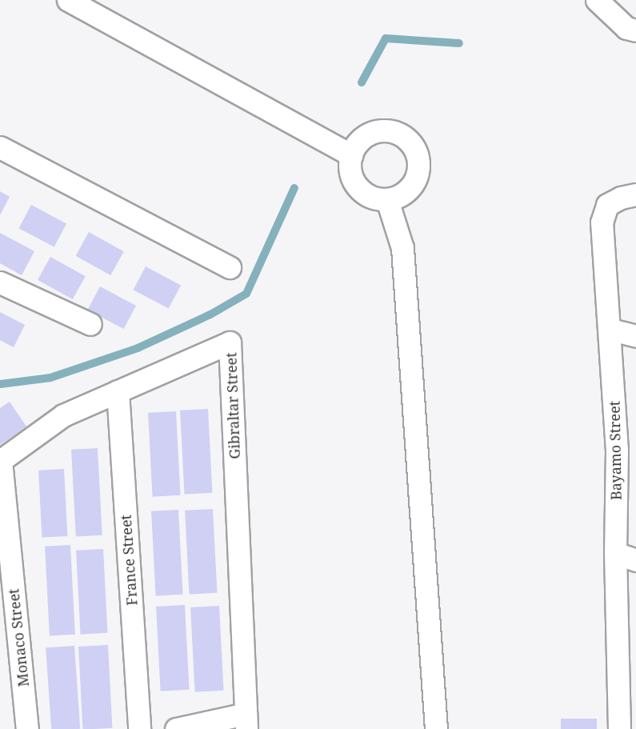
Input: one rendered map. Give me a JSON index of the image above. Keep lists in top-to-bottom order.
{
  "streets": {
    "street": [
      "Gibraltar Street",
      "Bayamo Street",
      "France Street",
      "Monaco Street"
    ]
  },
  "crossings": [
    ["Gibraltar Street", "France Street"],
    ["Gibraltar Street", "Monaco Street"]
  ]
}
